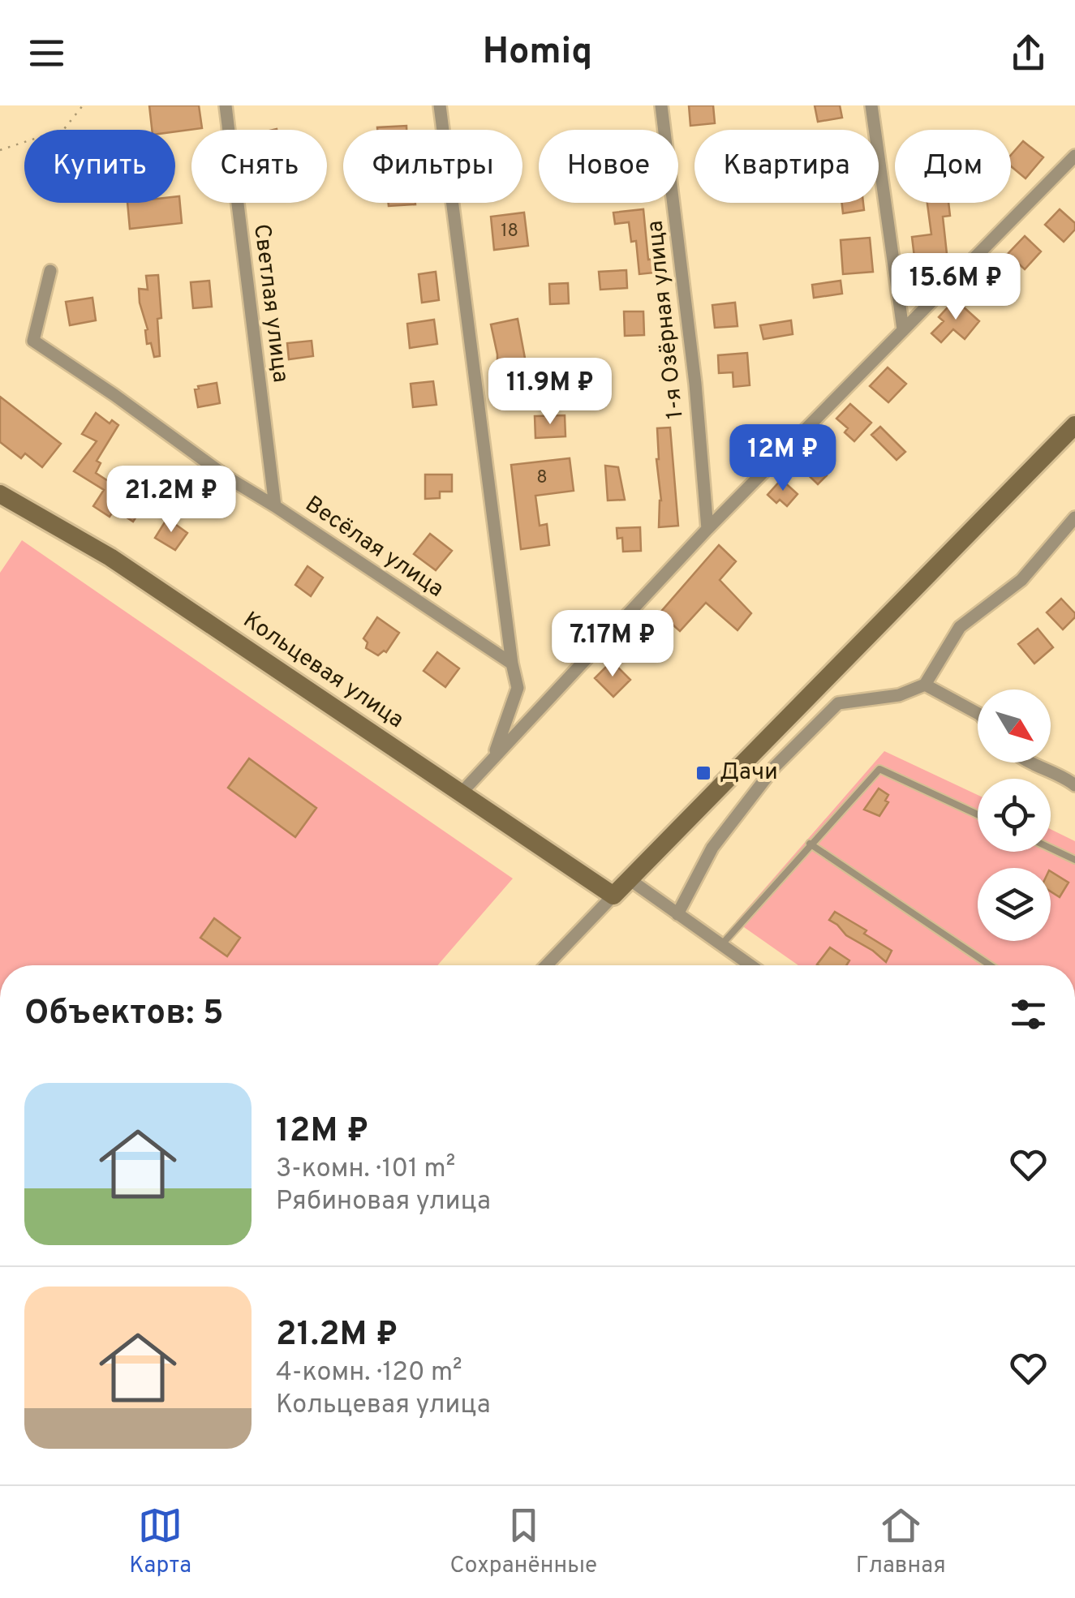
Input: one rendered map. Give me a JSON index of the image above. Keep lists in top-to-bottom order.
{
  "streets": {
    "street": [
      "Светлая улица",
      "1-я Озёрная улица",
      "Весёлая улица",
      "Кольцевая улица"
    ]
  },
  "crossings": [
    ["Светлая улица", "Весёлая улица"]
  ],
  "places": {
    "transit": ["Дачи"]
  },
  "house_numbers": ["18", "8"],
  "north": "bottom right",
  "page": {
    "header": "Homiq",
    "chip": [
      "Купить",
      "Снять",
      "Фильтры",
      "Новое",
      "Квартира",
      "Дом"
    ],
    "price": [
      "15.6M ₽",
      "11.9M ₽",
      "12M ₽",
      "21.2M ₽",
      "7.17M ₽"
    ],
    "heading": "Объектов: 5",
    "list": [
      {
        "name": "12M ₽",
        "note": "3-комн. · 101 m² · Рябиновая улица"
      },
      {
        "name": "21.2M ₽",
        "note": "4-комн. · 120 m² · Кольцевая улица"
      }
    ],
    "tabs": ["Карта", "Сохранённые", "Главная"]
  }
}
